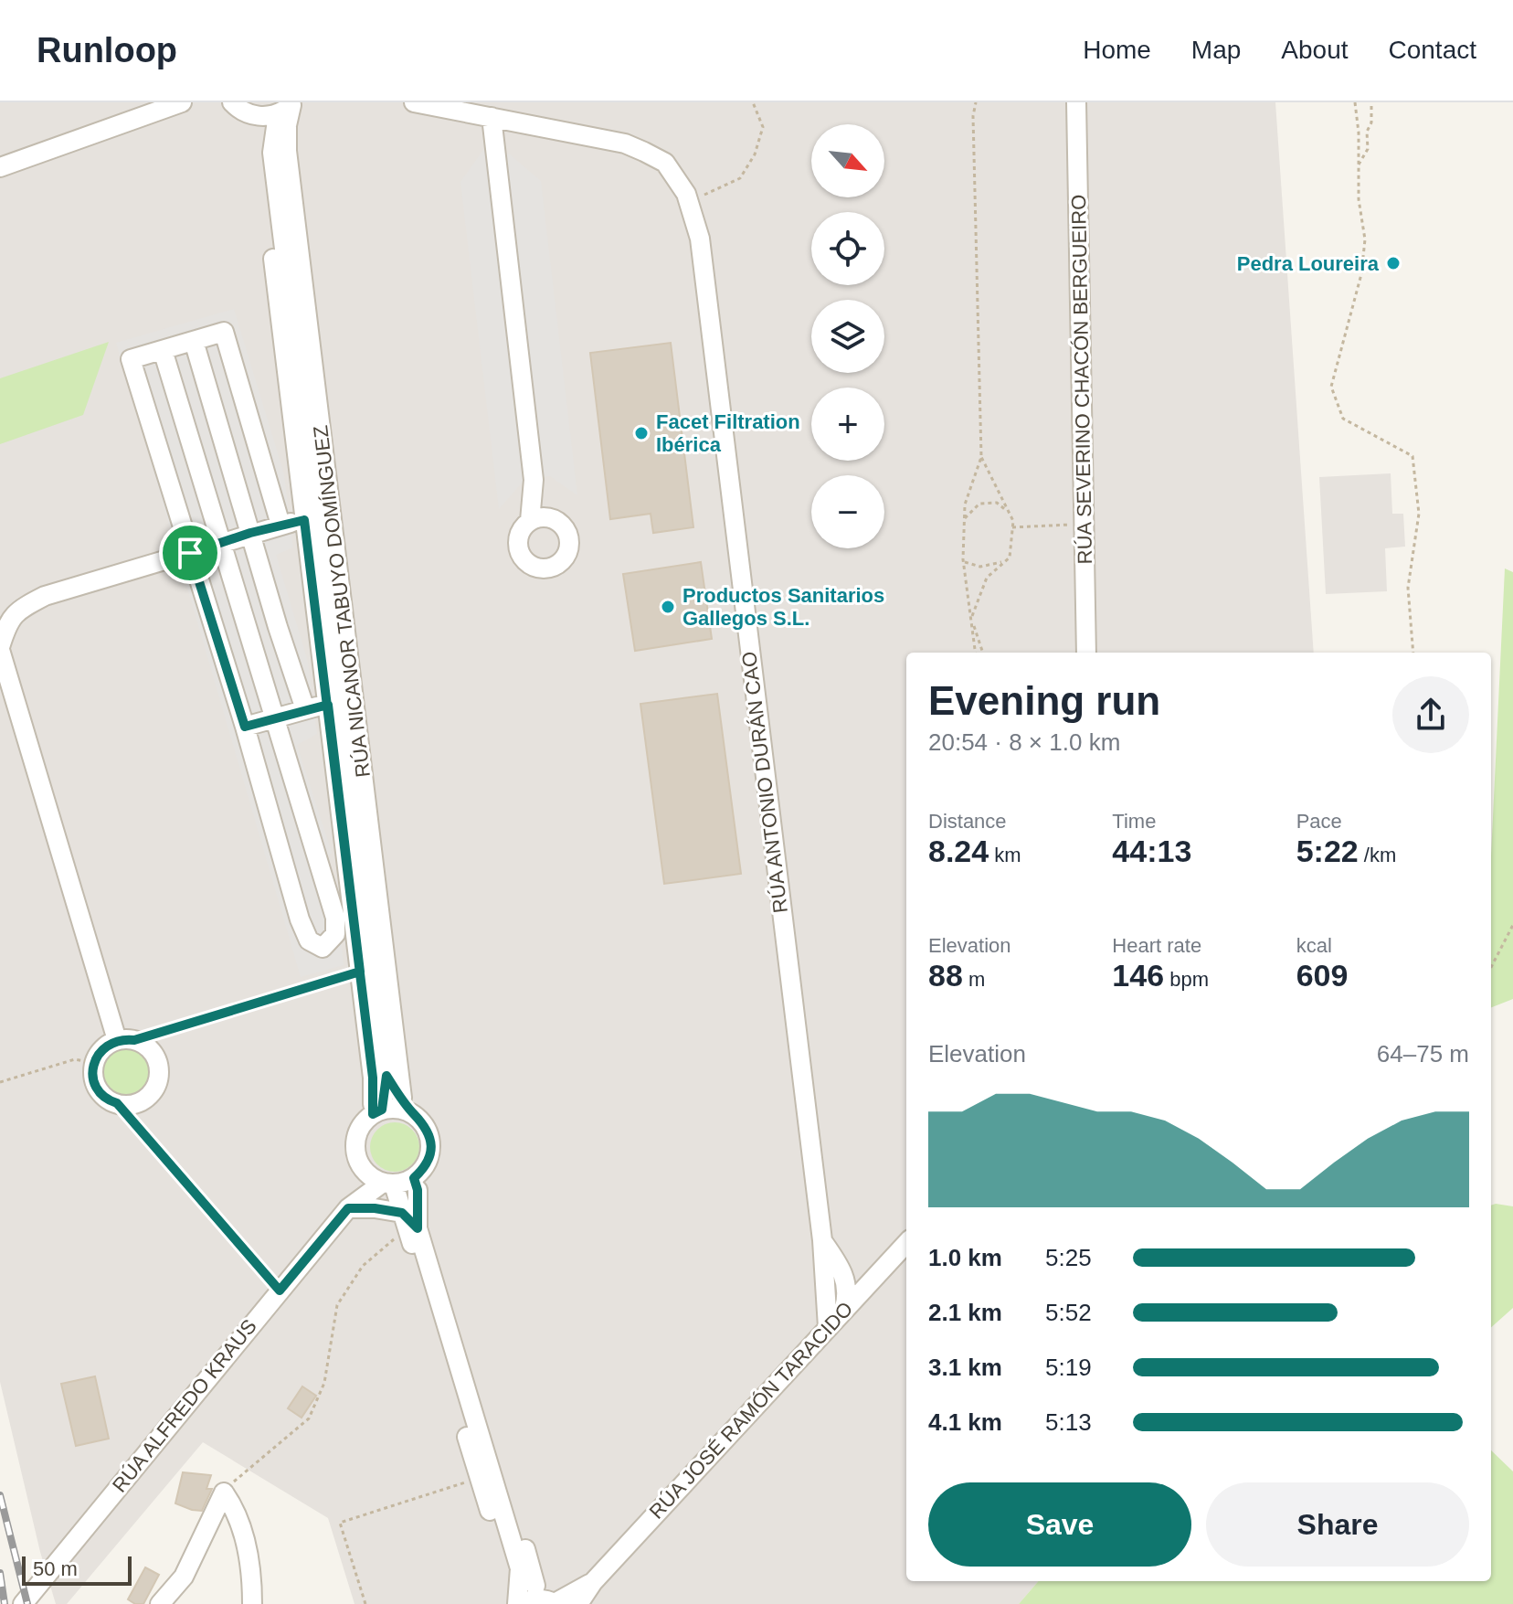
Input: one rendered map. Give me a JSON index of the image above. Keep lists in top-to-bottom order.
{
  "streets": {
    "street": [
      "RÚA SEVERINO CHACÓN BERGUEIRO",
      "RÚA NICANOR TABUYO DOMÍNGUEZ",
      "RÚA ANTONIO DURÁN CAO",
      "RÚA ALFREDO KRAUS",
      "RÚA JOSÉ RAMÓN TARACIDO"
    ]
  },
  "crossings": [
    ["RÚA NICANOR TABUYO DOMÍNGUEZ", "RÚA ALFREDO KRAUS"],
    ["RÚA ANTONIO DURÁN CAO", "RÚA JOSÉ RAMÓN TARACIDO"]
  ],
  "places": ["Pedra Loureira", "Facet Filtration Ibérica", "Productos Sanitarios Gallegos S.L."],
  "scale_bar": "50 m",
  "north": "bottom right",
  "page": {
    "header": "Runloop",
    "nav": [
      "Home",
      "Map",
      "About",
      "Contact"
    ],
    "map_buttons": ["+", "−"],
    "heading": ["Evening run", "20:54 · 8 × 1.0 km"],
    "stats": [
      ["Distance", "8.24 km"],
      ["Time", "44:13"],
      ["Pace", "5:22 /km"],
      ["Elevation", "88 m"],
      ["Heart rate", "146 bpm"],
      ["kcal", "609"]
    ],
    "chart": ["Elevation", "64–75 m"],
    "list": [
      {
        "name": "1.0 km",
        "note": "5:25"
      },
      {
        "name": "2.1 km",
        "note": "5:52"
      },
      {
        "name": "3.1 km",
        "note": "5:19"
      },
      {
        "name": "4.1 km",
        "note": "5:13"
      }
    ],
    "buttons": ["Save", "Share"],
    "scale": "50 m"
  }
}
